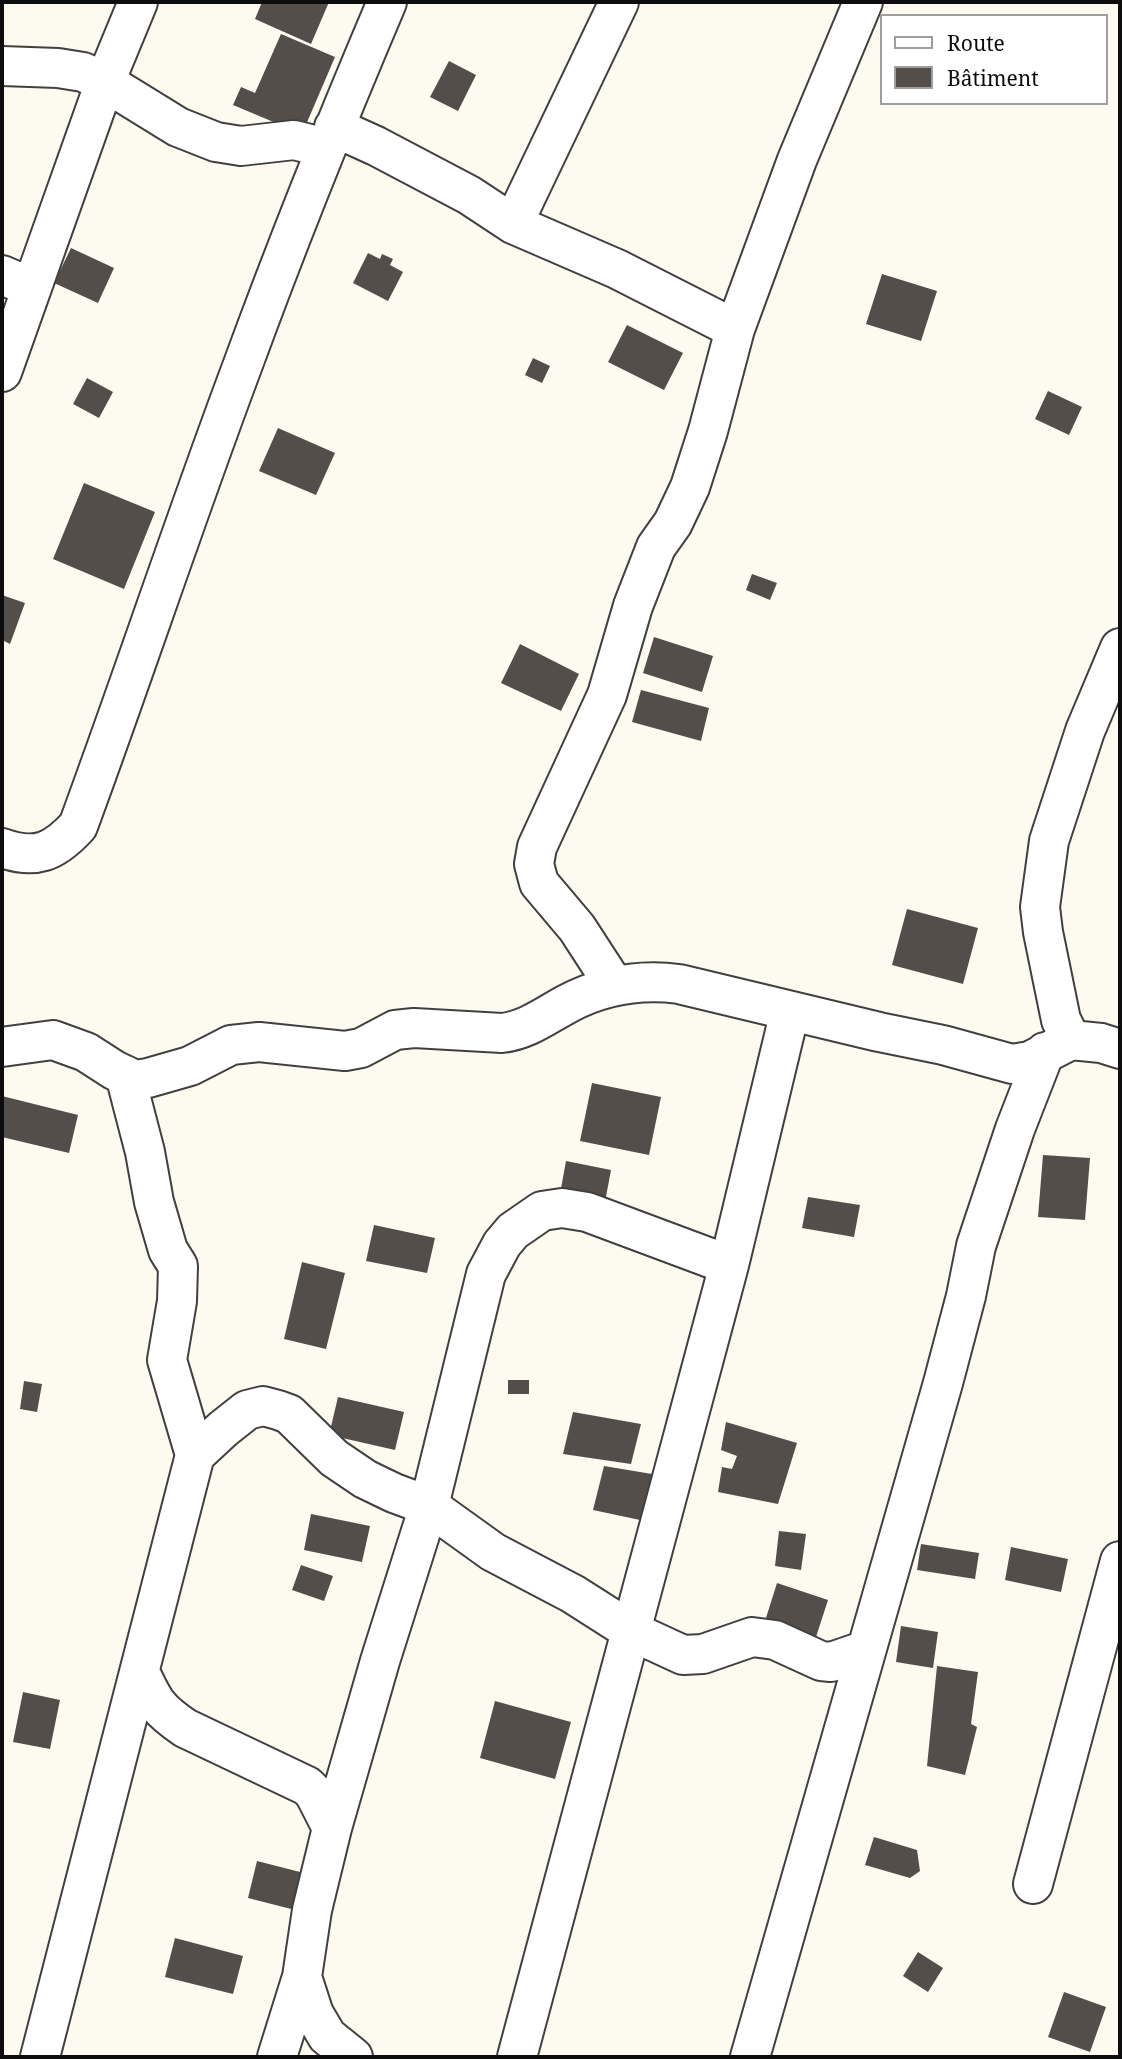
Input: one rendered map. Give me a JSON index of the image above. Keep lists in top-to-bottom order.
{
  "legend": ["Route", "Bâtiment"]
}
